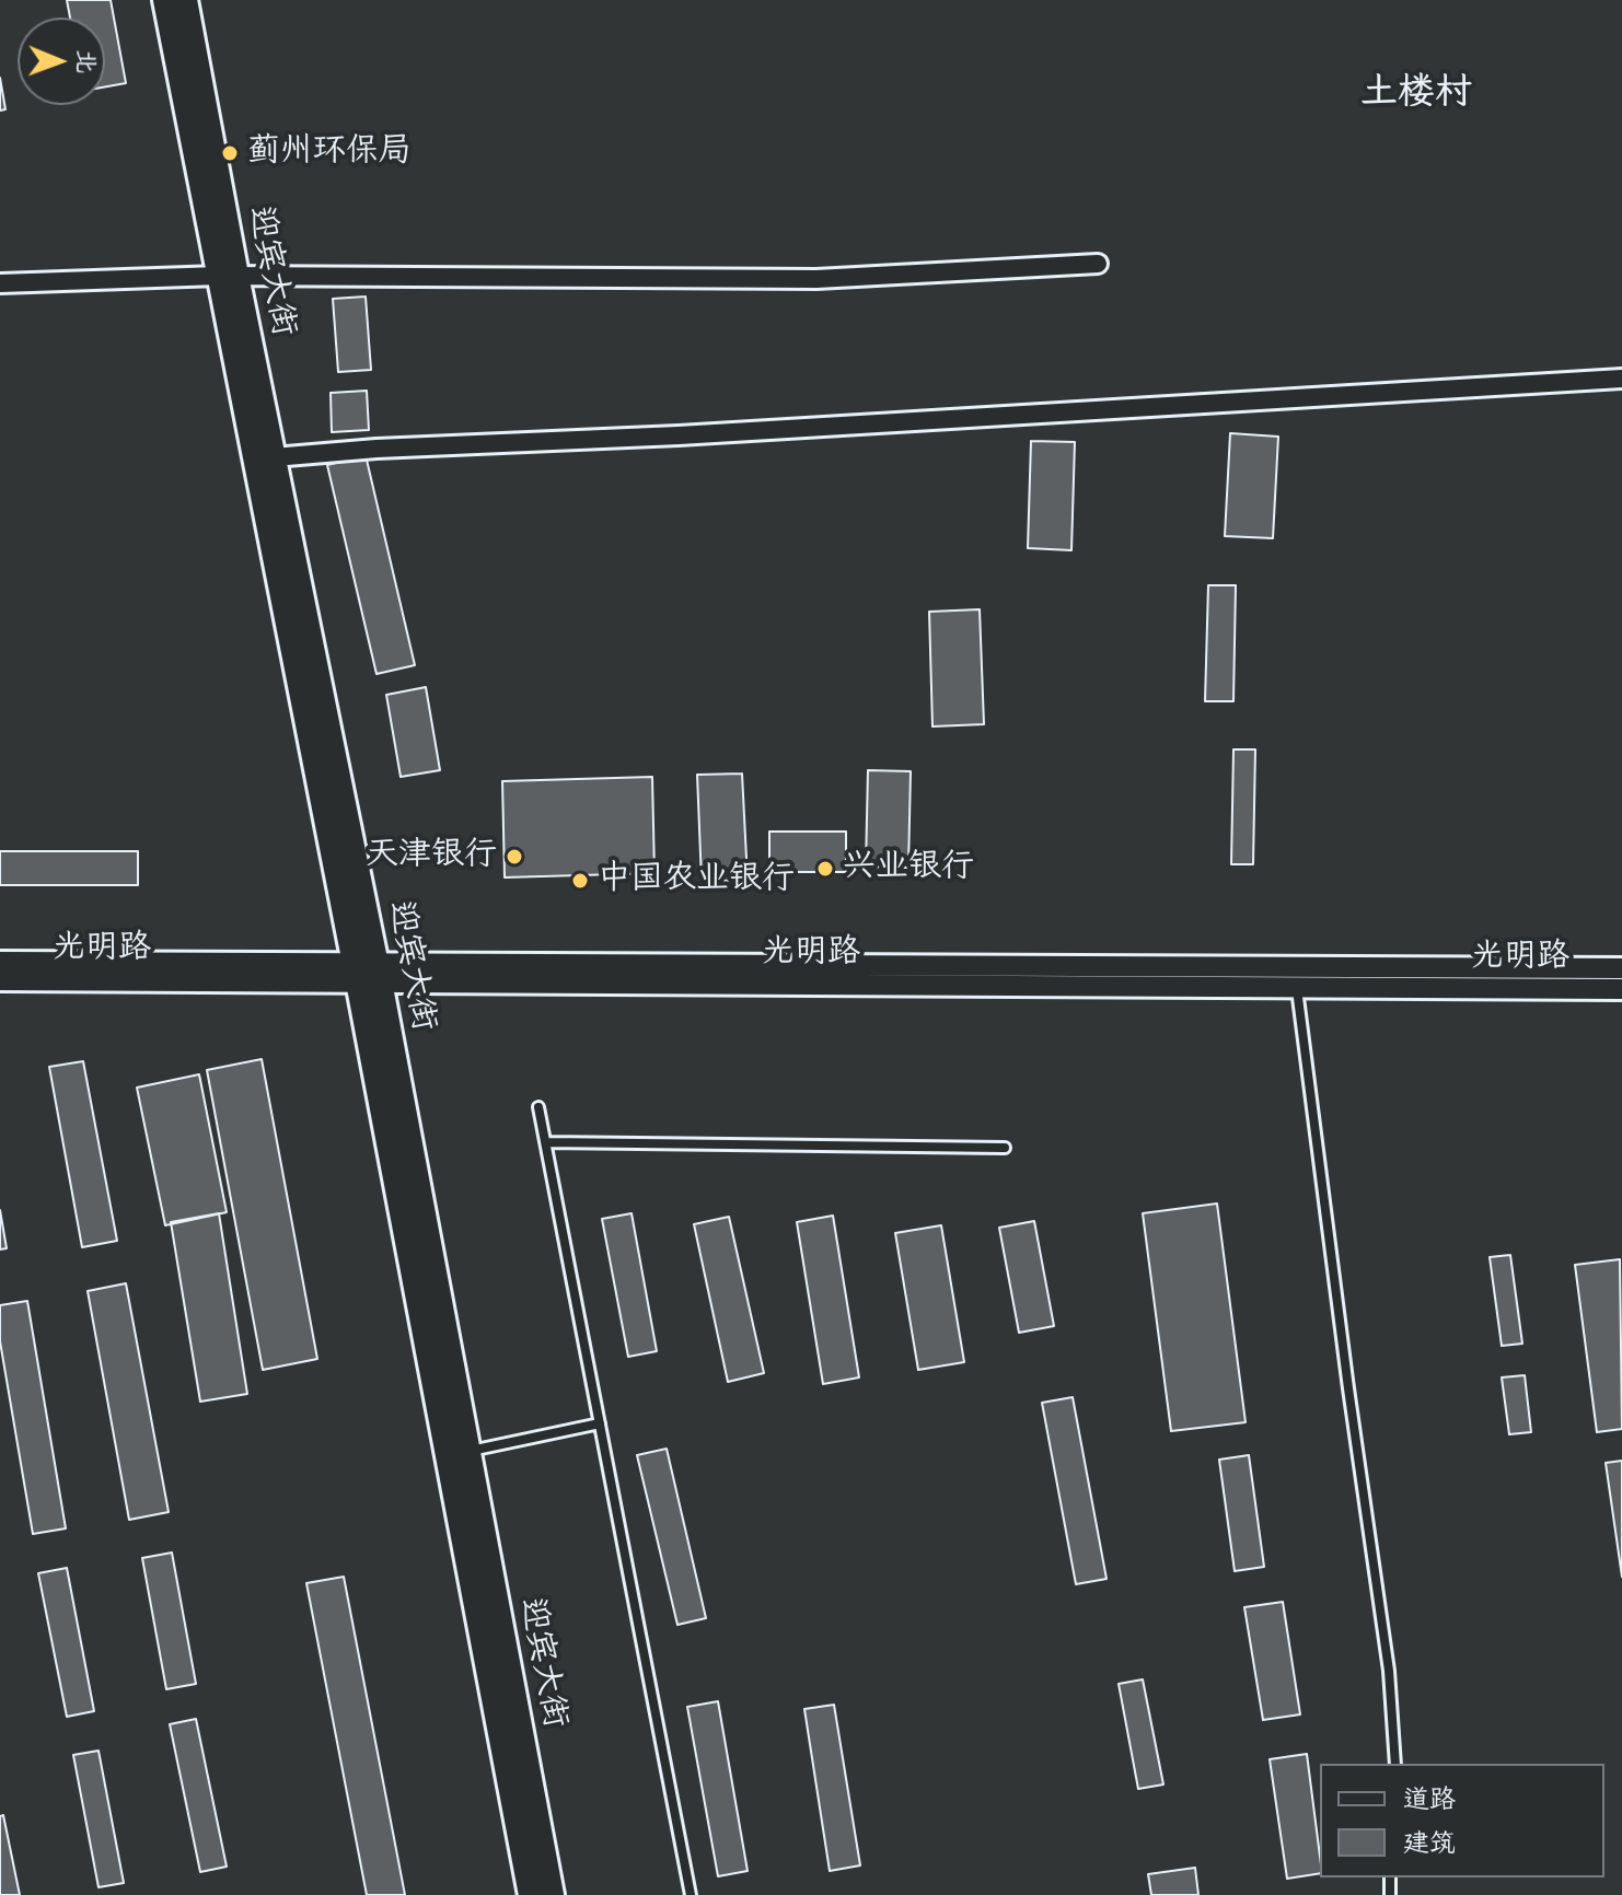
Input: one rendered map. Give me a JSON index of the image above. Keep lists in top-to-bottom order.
{
  "streets": {
    "main road": ["迎宾大街"],
    "street": ["光明路"]
  },
  "crossings": [
    ["迎宾大街", "光明路"]
  ],
  "districts": ["土楼村"],
  "places": [
    "蓟州环保局",
    "天津银行",
    "兴业银行",
    "中国农业银行"
  ],
  "legend": ["道路", "建筑"],
  "north": "right"
}
